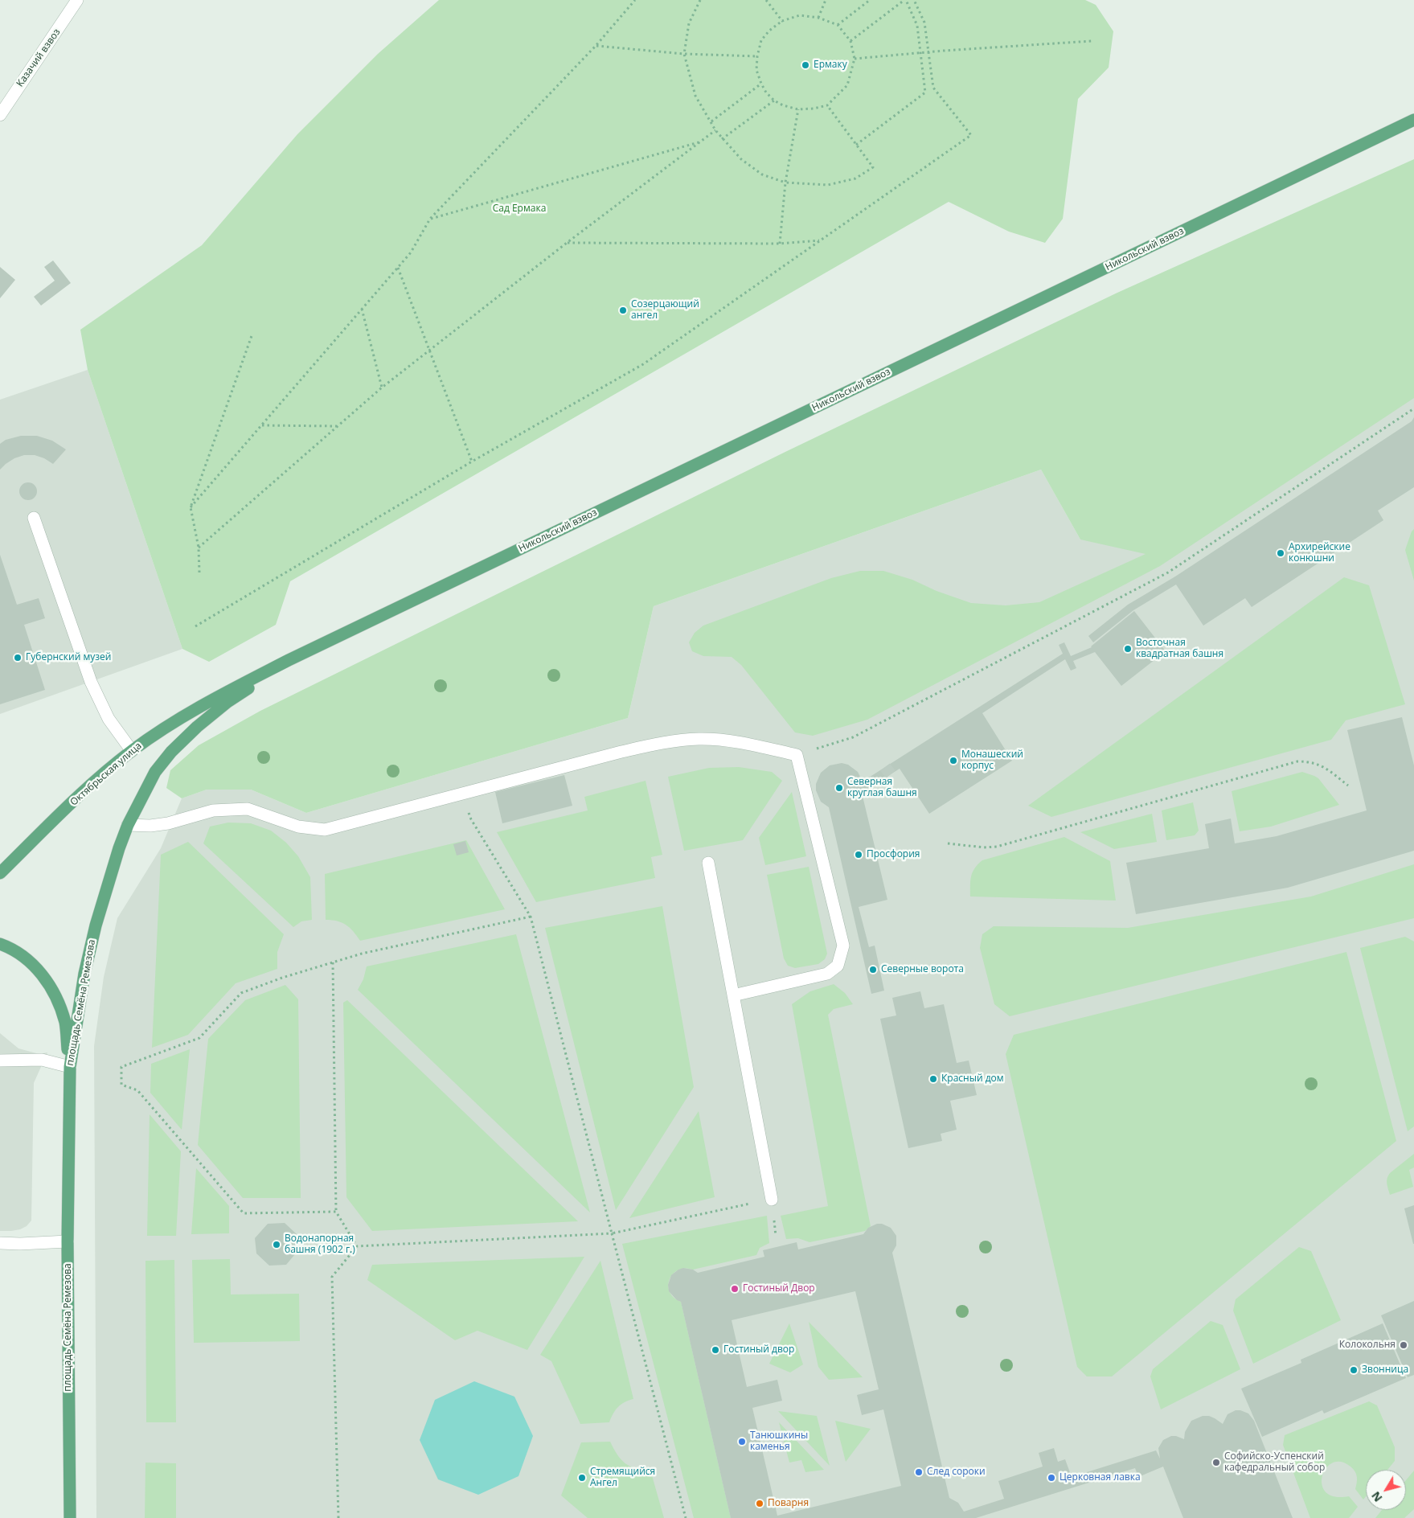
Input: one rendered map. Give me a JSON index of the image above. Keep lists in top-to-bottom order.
{
  "streets": {
    "main road": ["Никольский взвоз", "Октябрьская улица", "площадь Семёна Ремезова"],
    "street": ["Казачий взвоз"]
  },
  "crossings": [
    ["Никольский взвоз", "Октябрьская улица"],
    ["Никольский взвоз", "площадь Семёна Ремезова"],
    ["Октябрьская улица", "площадь Семёна Ремезова"]
  ],
  "parks": ["Сад Ермака"],
  "places": [
    "Ермаку",
    "Созерцающий ангел",
    "Архирейские конюшни",
    "Восточная квадратная башня",
    "Губернский музей",
    "Монашеский корпус",
    "Северная круглая башня",
    "Просфория",
    "Северные ворота",
    "Красный дом",
    "Водонапорная башня (1902 г.)",
    "Гостиный Двор",
    "Колокольня",
    "Гостиный двор",
    "Звонница",
    "Танюшкины каменья",
    "Софийско-Успенский кафедральный собор",
    "След сороки",
    "Стремящийся Ангел",
    "Церковная лавка",
    "Поварня"
  ],
  "north": "bottom left"
}
